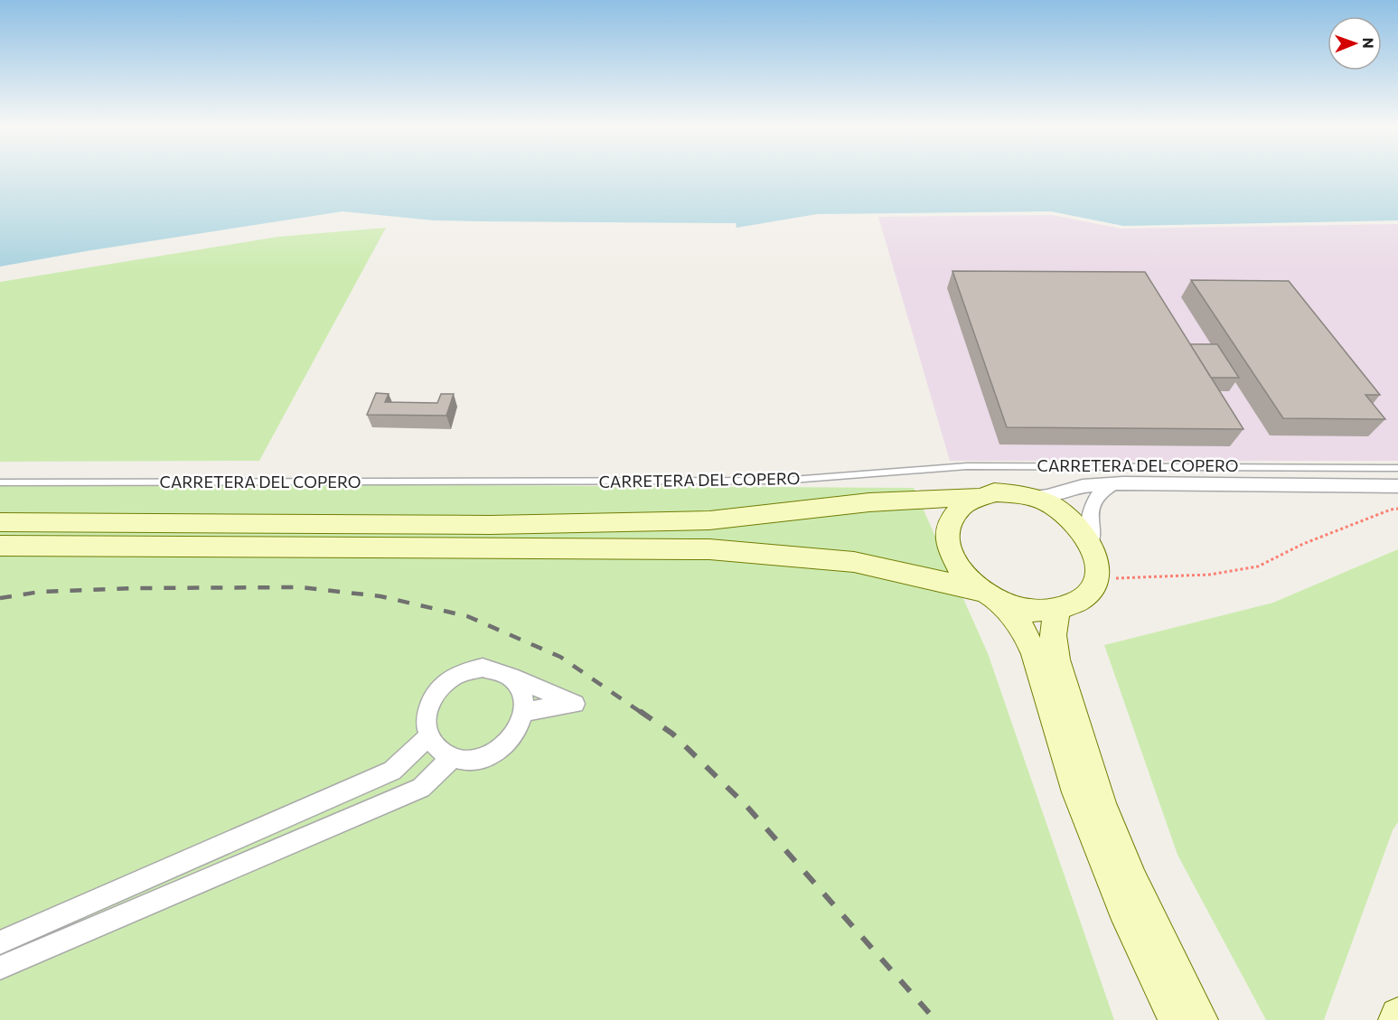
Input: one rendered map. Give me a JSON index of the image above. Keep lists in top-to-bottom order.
{
  "streets": {
    "lane": ["CARRETERA DEL COPERO"]
  },
  "north": "right"
}
